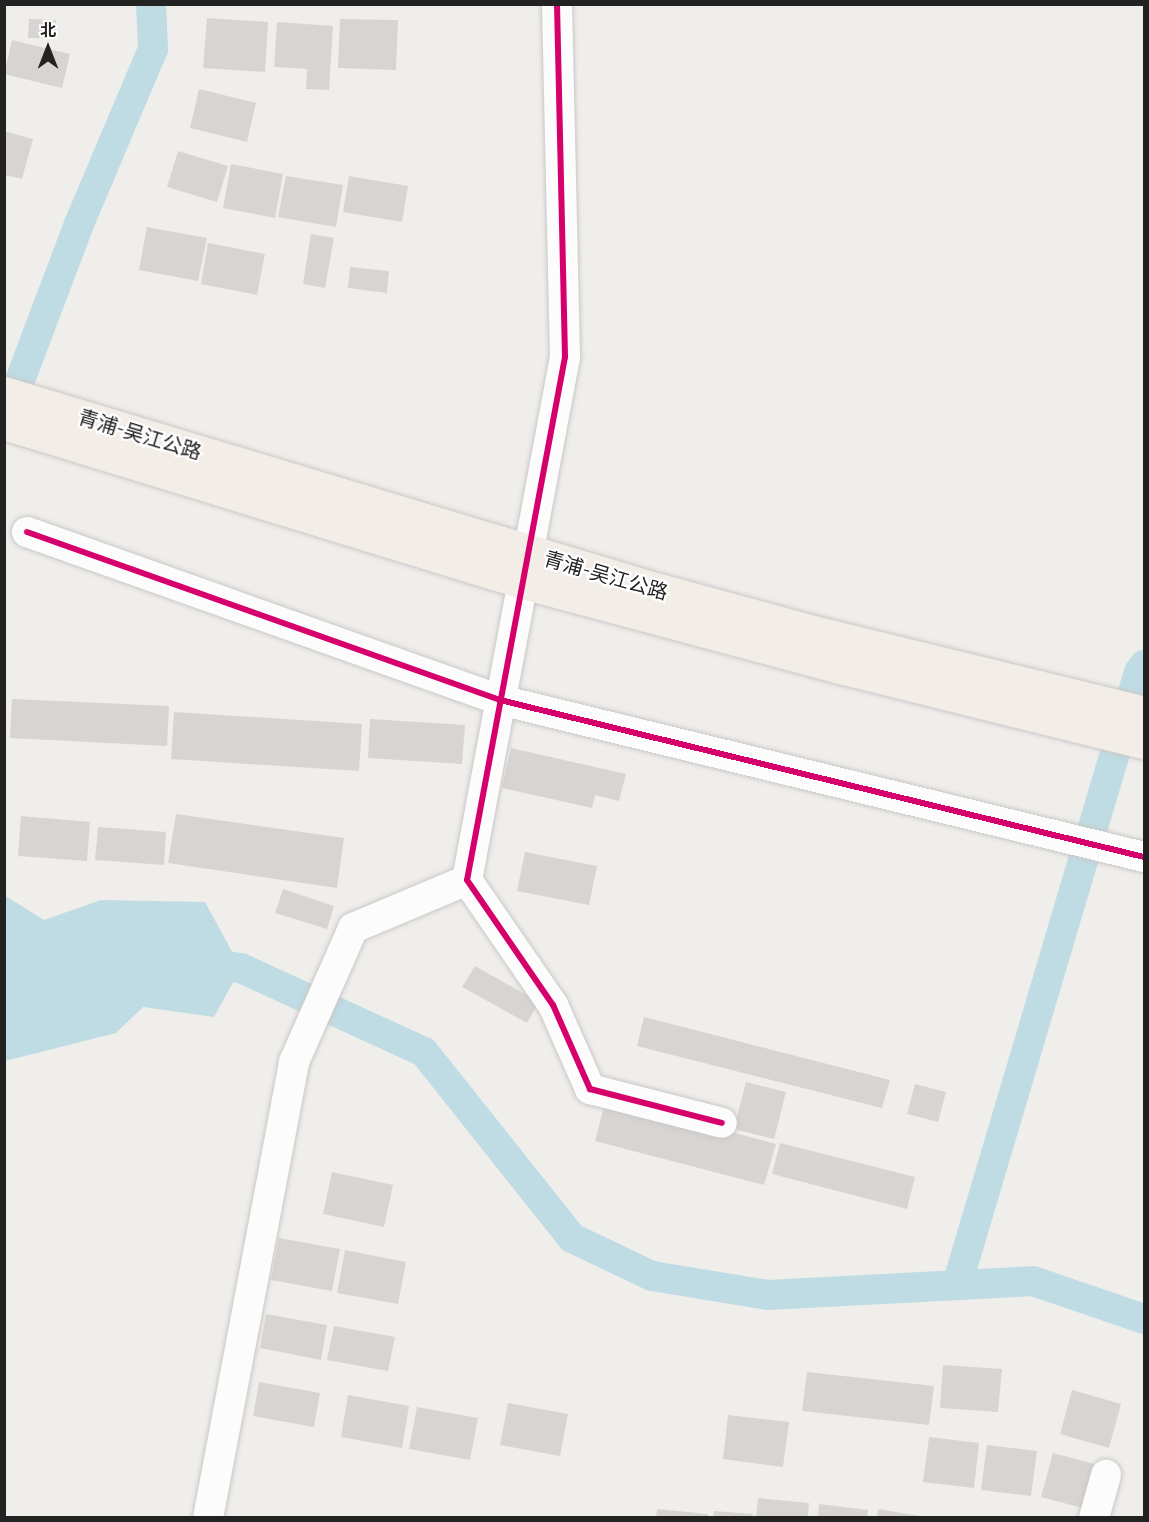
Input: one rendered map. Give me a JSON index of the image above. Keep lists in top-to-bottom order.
{
  "streets": {
    "main road": ["青浦-吴江公路"]
  },
  "north": "top"
}
